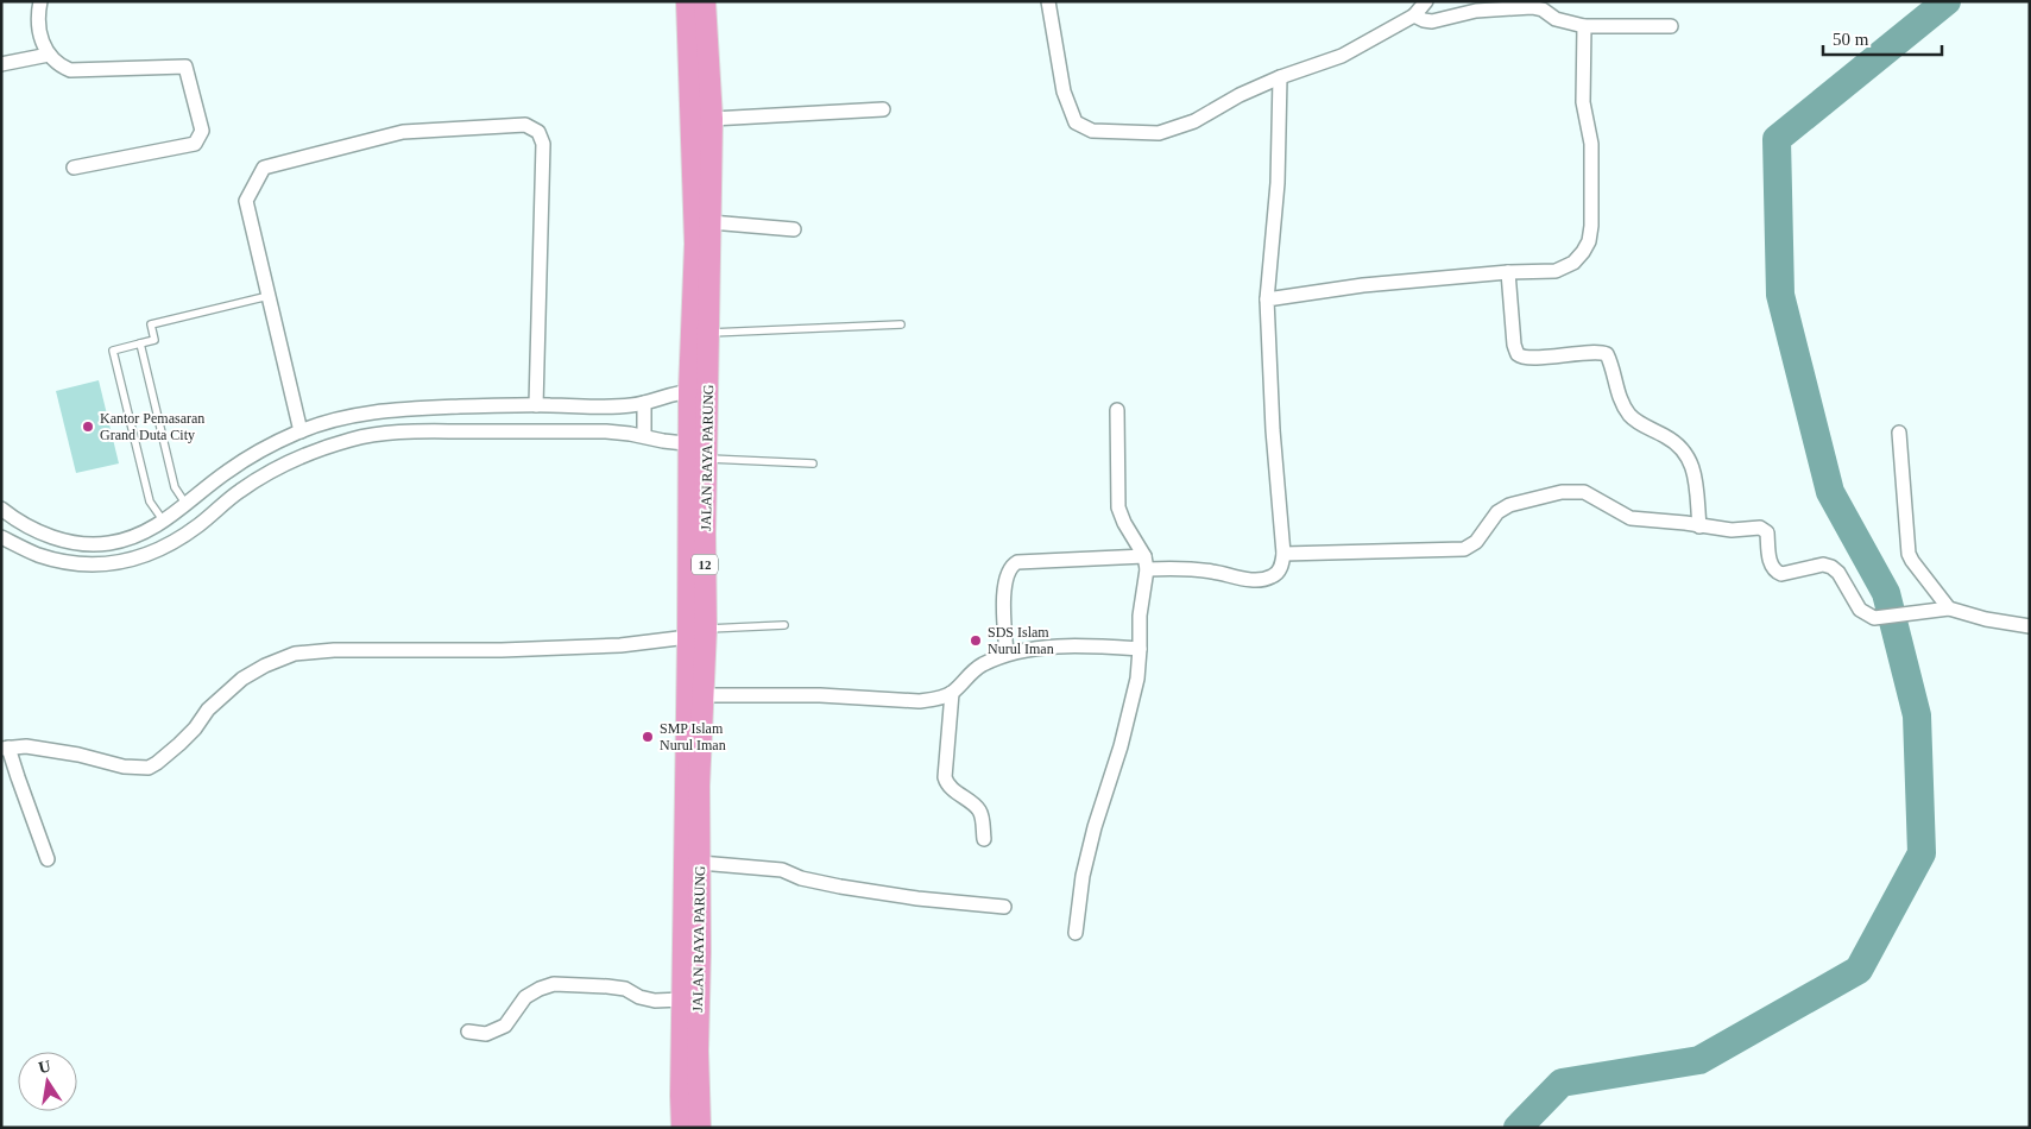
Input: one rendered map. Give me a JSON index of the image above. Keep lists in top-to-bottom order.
{
  "streets": {
    "highway": ["JALAN RAYA PARUNG", "12"]
  },
  "places": ["Kantor Pemasaran Grand Duta City", "SDS Islam Nurul Iman", "SMP Islam Nurul Iman"],
  "scale_bar": "50 m",
  "north": "top"
}
